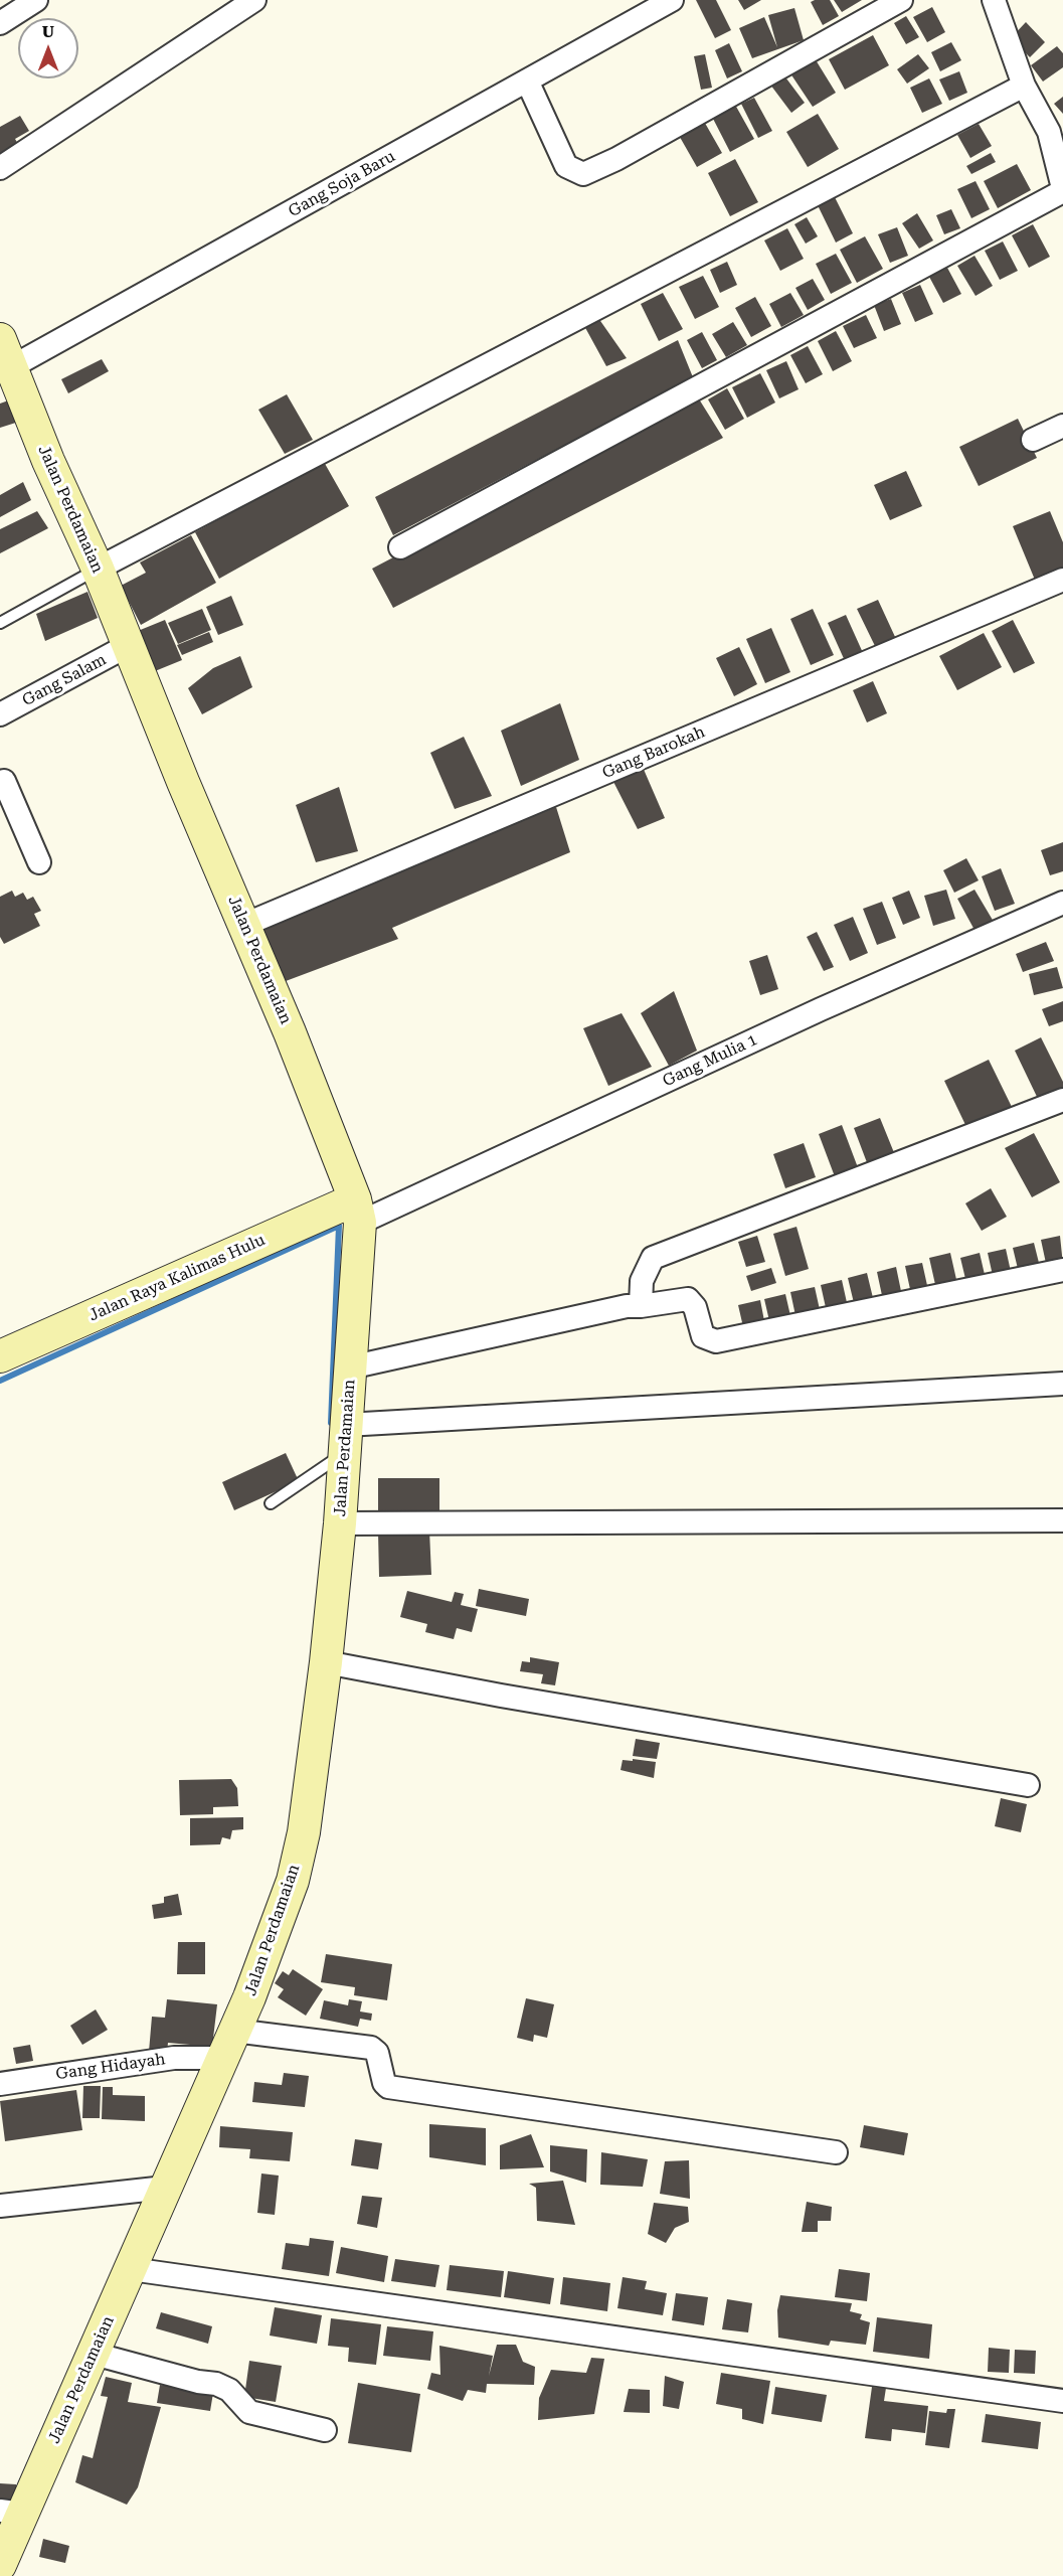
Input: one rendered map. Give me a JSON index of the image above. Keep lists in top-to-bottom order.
{
  "streets": {
    "street": [
      "Gang Soja Baru",
      "Jalan Perdamaian",
      "Gang Salam",
      "Gang Barokah",
      "Gang Mulia 1",
      "Jalan Raya Kalimas Hulu",
      "Gang Hidayah"
    ]
  },
  "crossings": [
    ["Gang Soja Baru", "Jalan Perdamaian"],
    ["Jalan Perdamaian", "Gang Salam"],
    ["Jalan Perdamaian", "Gang Barokah"],
    ["Jalan Perdamaian", "Gang Mulia 1"],
    ["Jalan Perdamaian", "Jalan Raya Kalimas Hulu"],
    ["Jalan Perdamaian", "Gang Hidayah"],
    ["Gang Mulia 1", "Jalan Raya Kalimas Hulu"]
  ],
  "north": "top"
}
